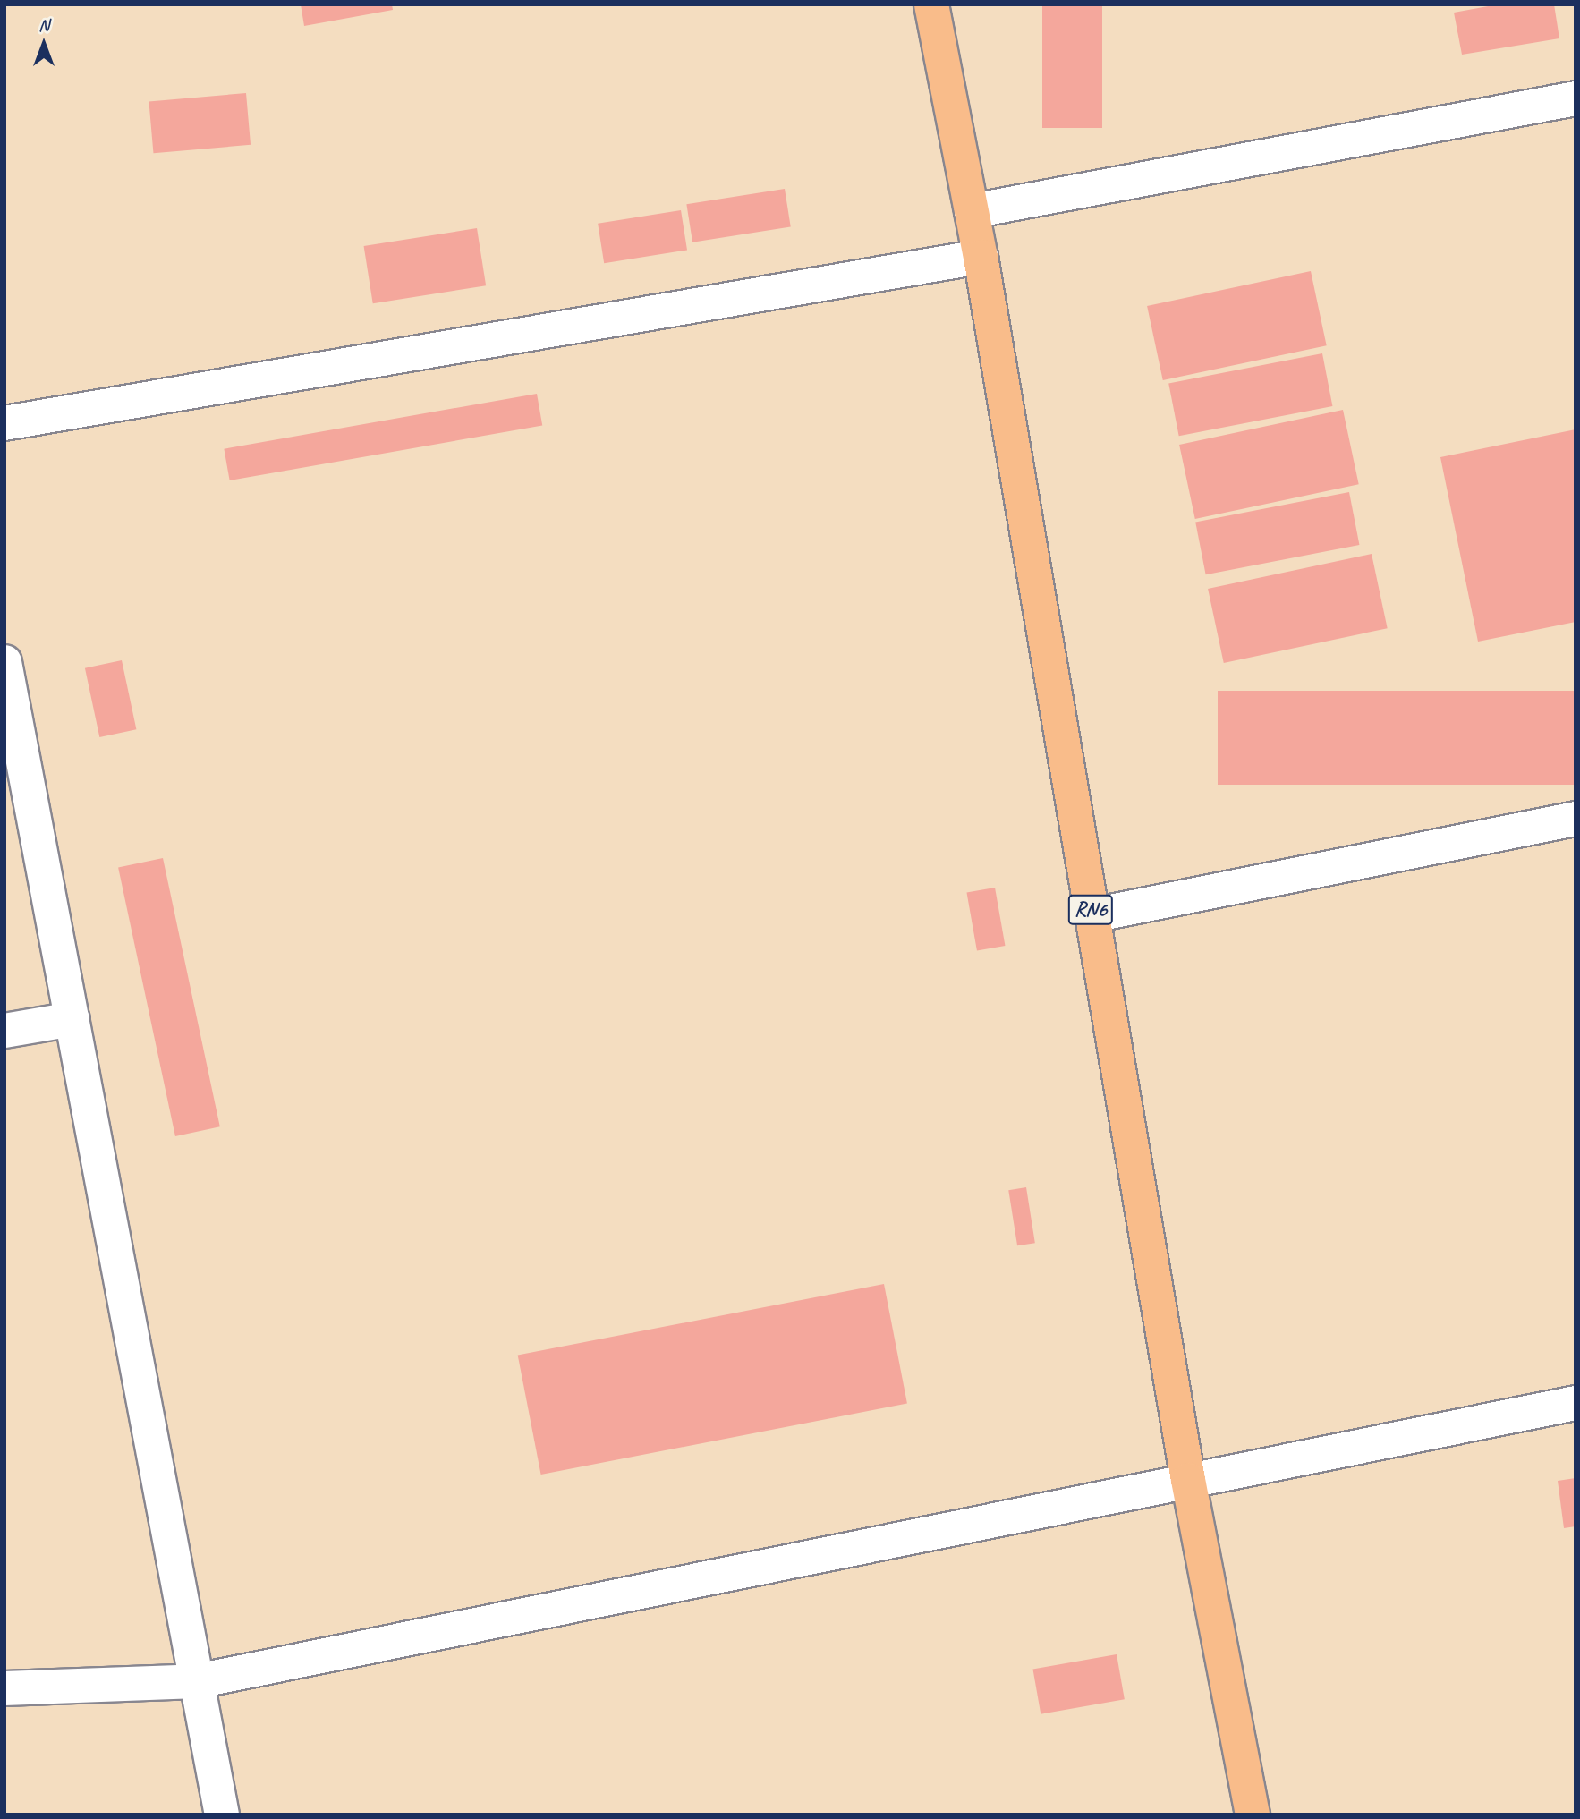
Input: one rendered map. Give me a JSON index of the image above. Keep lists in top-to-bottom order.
{
  "streets": {
    "main road": ["RN6"]
  },
  "north": "top"
}
